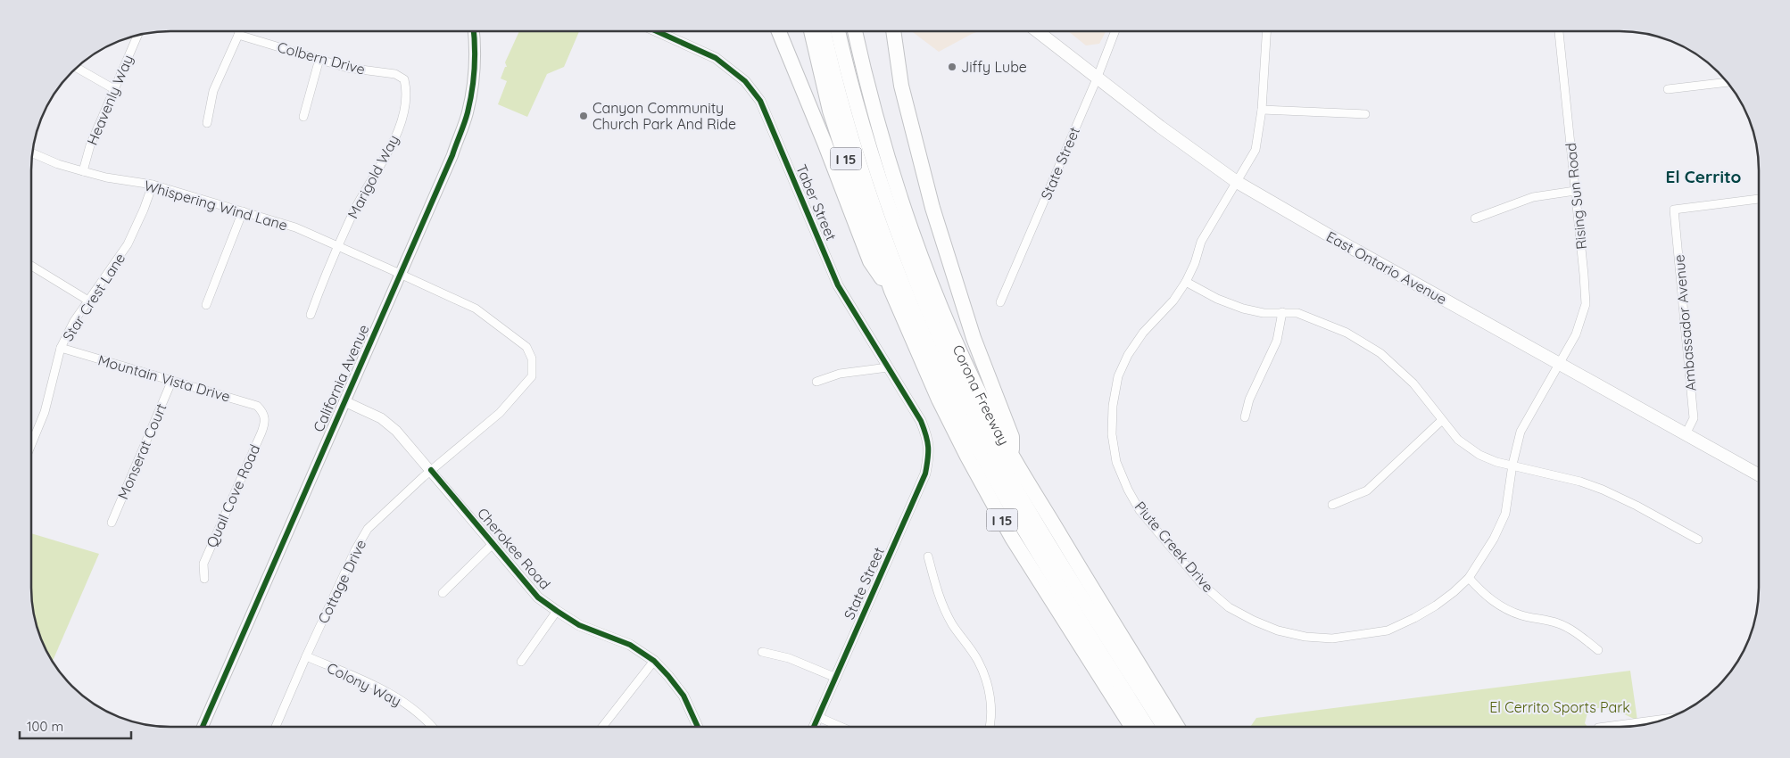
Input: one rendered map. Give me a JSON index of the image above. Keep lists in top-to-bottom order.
{
  "streets": {
    "highway": ["I 15", "Corona Freeway"],
    "main road": ["East Ontario Avenue", "California Avenue"],
    "street": [
      "Colbern Drive",
      "Heavenly Way",
      "State Street",
      "Marigold Way",
      "Rising Sun Road",
      "Taber Street",
      "Whispering Wind Lane",
      "Star Crest Lane",
      "Ambassador Avenue",
      "Mountain Vista Drive",
      "Monserat Court",
      "Quail Cove Road",
      "Piute Creek Drive",
      "Cherokee Road",
      "Cottage Drive",
      "Colony Way"
    ]
  },
  "crossings": [
    ["Colbern Drive", "Marigold Way"],
    ["Heavenly Way", "Whispering Wind Lane"],
    ["State Street", "Taber Street"],
    ["State Street", "East Ontario Avenue"],
    ["Marigold Way", "Whispering Wind Lane"],
    ["Rising Sun Road", "East Ontario Avenue"],
    ["Rising Sun Road", "Piute Creek Drive"],
    ["Whispering Wind Lane", "Star Crest Lane"],
    ["Whispering Wind Lane", "California Avenue"],
    ["Whispering Wind Lane", "Cottage Drive"],
    ["East Ontario Avenue", "Ambassador Avenue"],
    ["East Ontario Avenue", "Piute Creek Drive"],
    ["Star Crest Lane", "Mountain Vista Drive"],
    ["Mountain Vista Drive", "Monserat Court"],
    ["Mountain Vista Drive", "Quail Cove Road"],
    ["California Avenue", "Cherokee Road"],
    ["Cherokee Road", "Cottage Drive"],
    ["Cottage Drive", "Colony Way"]
  ],
  "districts": ["El Cerrito"],
  "parks": ["El Cerrito Sports Park"],
  "places": ["Jiffy Lube", "Canyon Community Church Park And Ride"],
  "scale_bar": "100 m"
}
